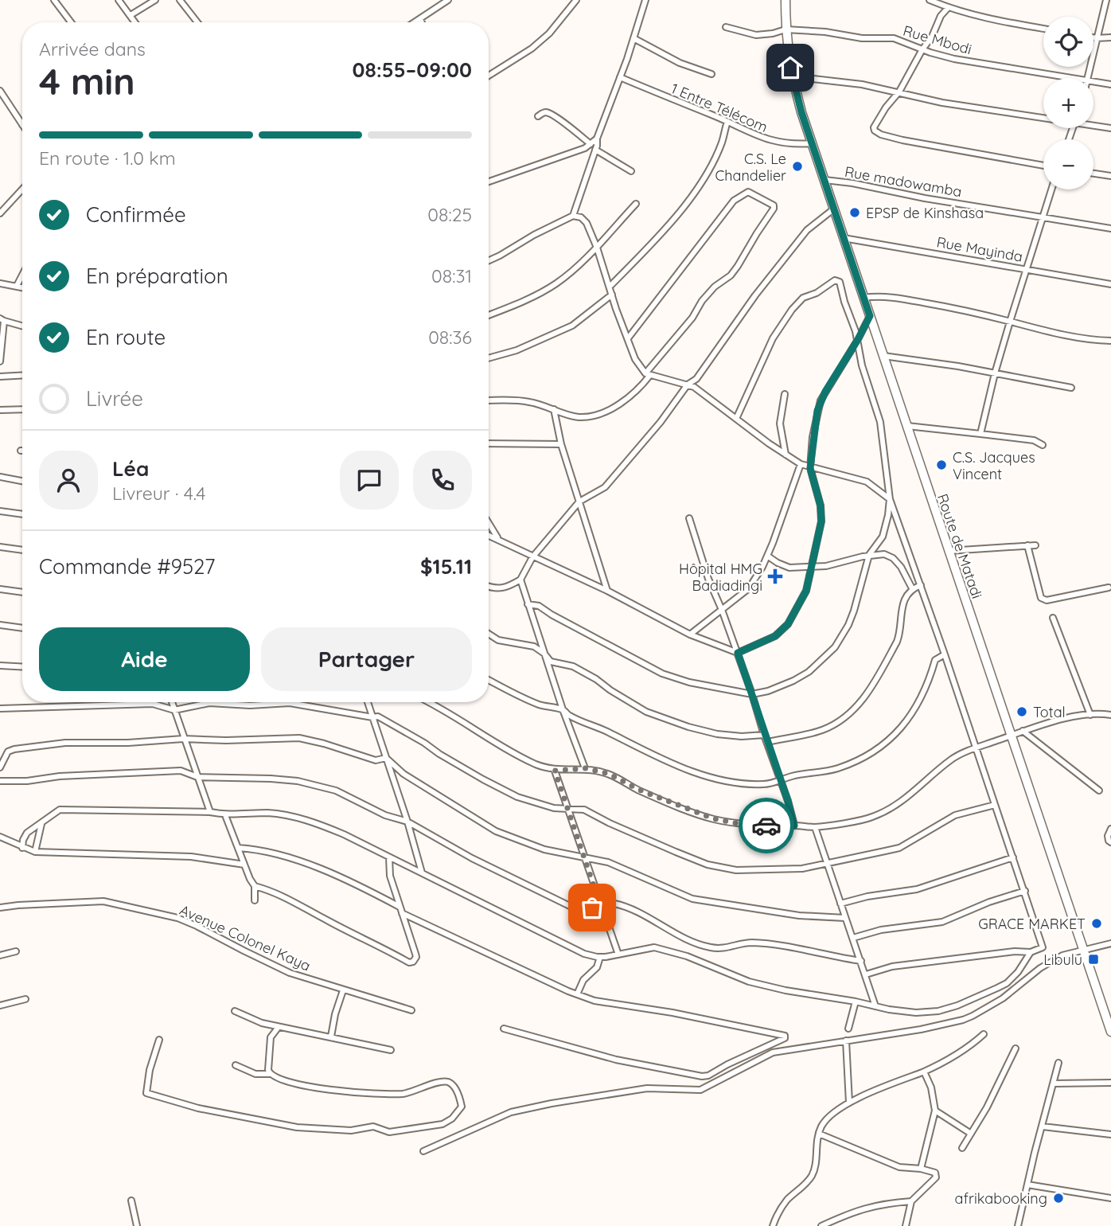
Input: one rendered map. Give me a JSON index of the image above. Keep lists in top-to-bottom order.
{
  "streets": {
    "highway": ["Route de Matadi"],
    "street": [
      "Rue Mbodi",
      "1 Entre Télécom",
      "Rue madowamba",
      "Rue Mayinda",
      "Avenue Colonel Kaya"
    ]
  },
  "crossings": [
    ["Rue Mbodi", "Route de Matadi"],
    ["1 Entre Télécom", "Route de Matadi"],
    ["Rue madowamba", "Route de Matadi"],
    ["Rue Mayinda", "Route de Matadi"]
  ],
  "places": {
    "other": [
      "C.S. Le Chandelier",
      "EPSP de Kinshasa",
      "C.S. Jacques Vincent",
      "Total",
      "GRACE MARKET",
      "afrikabooking"
    ],
    "health": ["Hôpital HMG Badiadingi"],
    "transit": ["Libulu"]
  },
  "page": {
    "map_buttons": ["+", "−"],
    "heading": ["4 min", "Arrivée dans", "08:55–09:00"],
    "panel": [
      "Léa",
      "Livreur · 4.4",
      "Commande #9527",
      "$15.11"
    ],
    "bar": "En route · 1.0 km",
    "list": [
      ["Confirmée", "08:25"],
      ["En préparation", "08:31"],
      ["En route", "08:36"],
      "Livrée"
    ],
    "buttons": ["Aide", "Partager"]
  }
}
